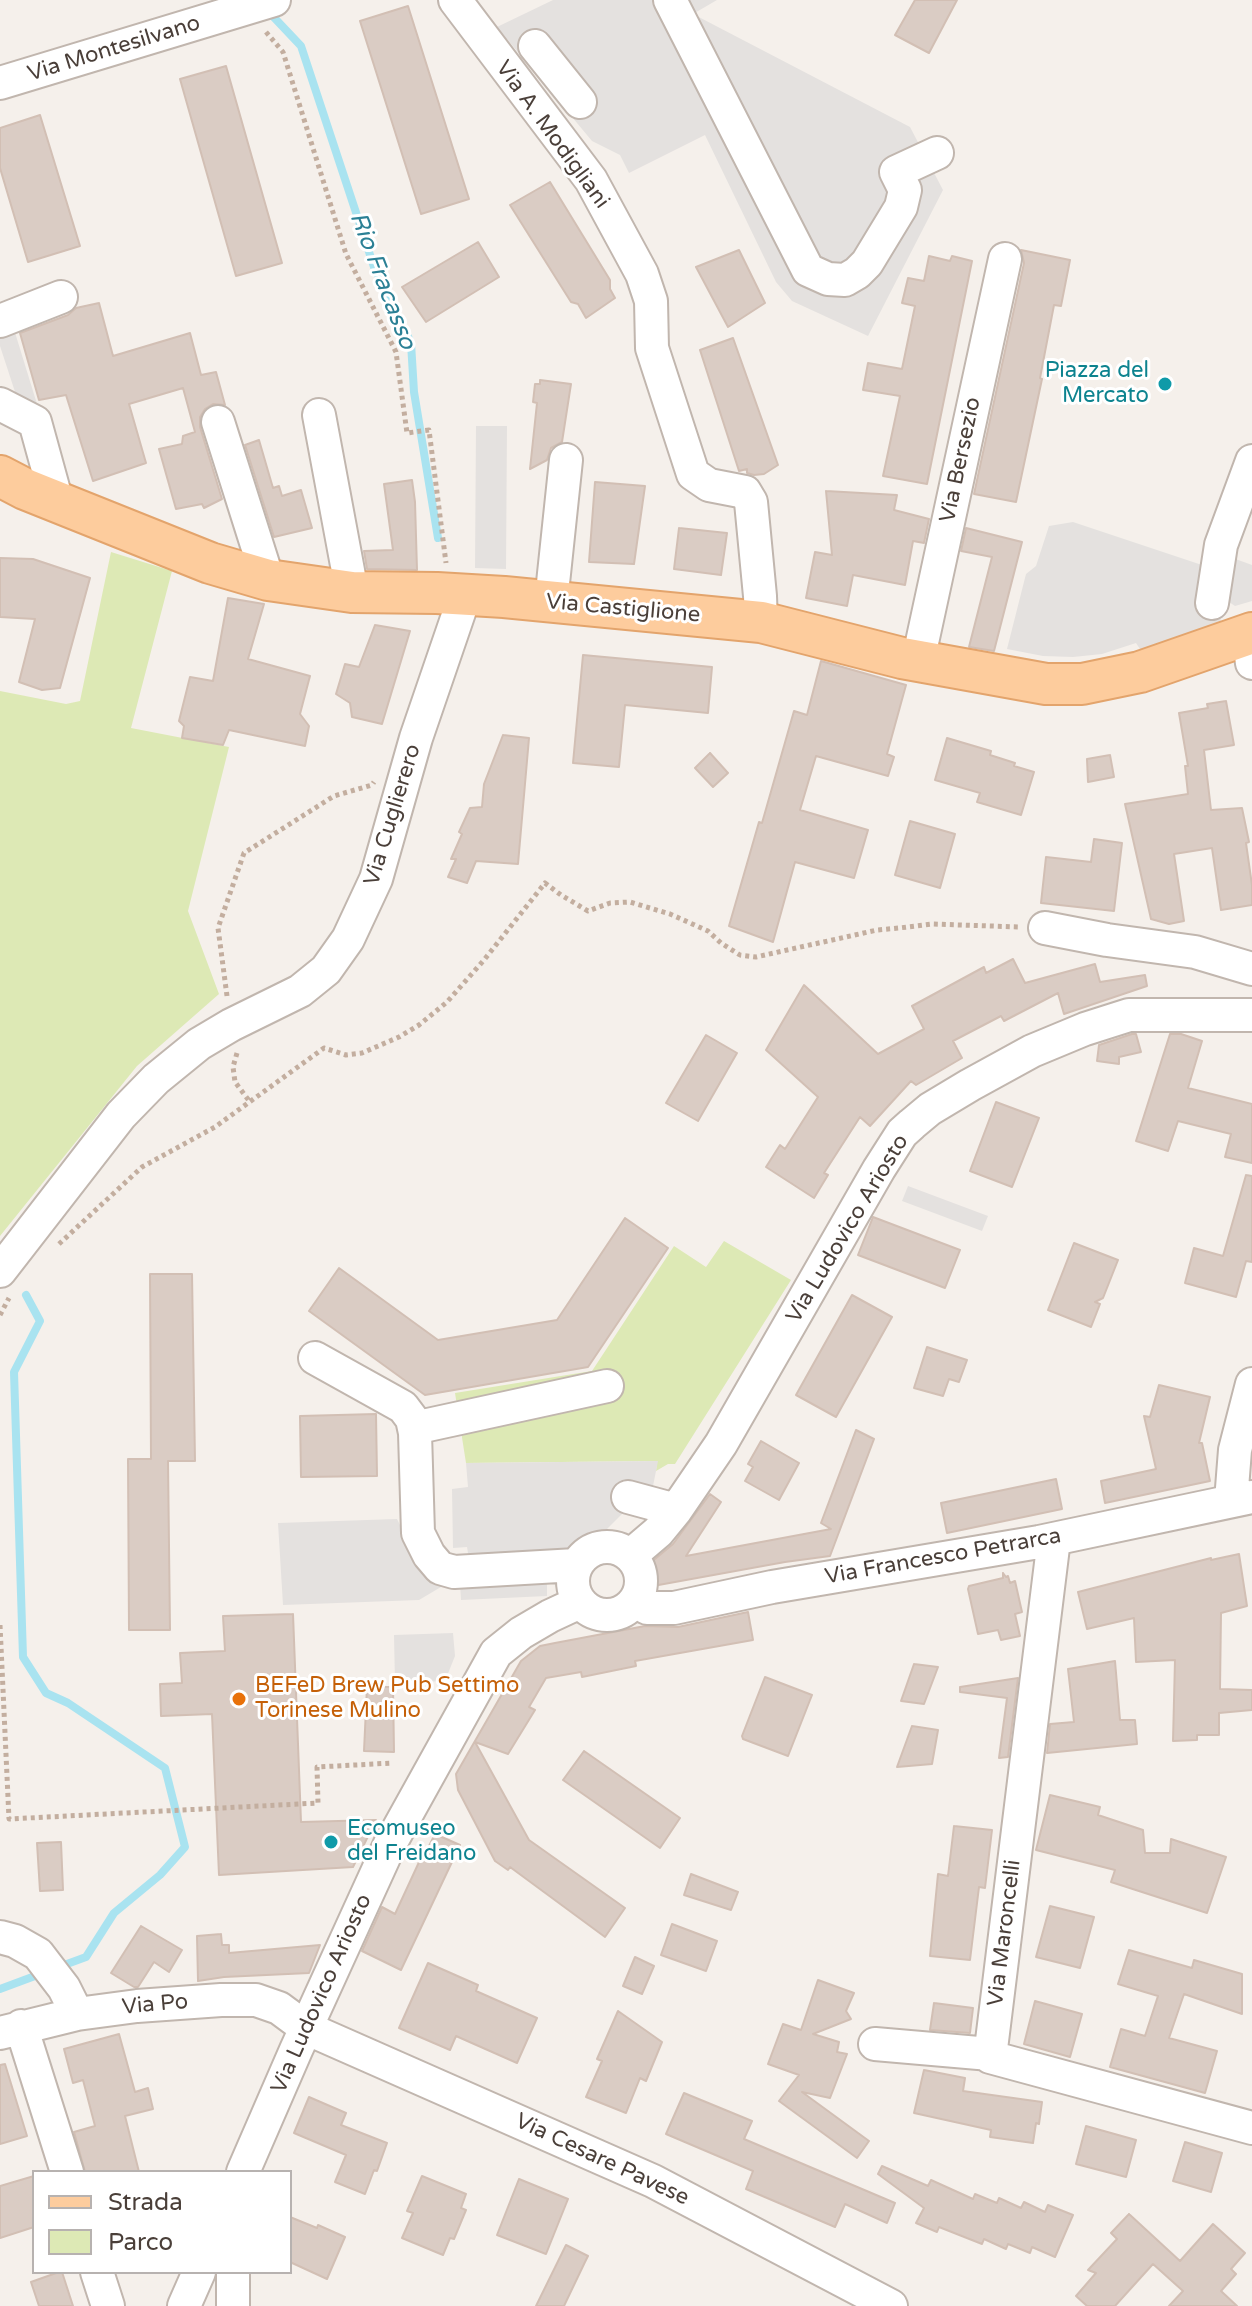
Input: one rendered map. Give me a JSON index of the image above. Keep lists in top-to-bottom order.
{
  "streets": {
    "main road": ["Via Castiglione"],
    "street": [
      "Via Montesilvano",
      "Via A. Modigliani",
      "Via Bersezio",
      "Via Cuglierero",
      "Via Ludovico Ariosto",
      "Via Francesco Petrarca",
      "Via Maroncelli",
      "Via Po",
      "Via Cesare Pavese"
    ]
  },
  "crossings": [
    ["Via A. Modigliani", "Via Castiglione"],
    ["Via Bersezio", "Via Castiglione"],
    ["Via Castiglione", "Via Cuglierero"],
    ["Via Ludovico Ariosto", "Via Francesco Petrarca"],
    ["Via Ludovico Ariosto", "Via Po"],
    ["Via Ludovico Ariosto", "Via Cesare Pavese"],
    ["Via Francesco Petrarca", "Via Maroncelli"],
    ["Via Po", "Via Cesare Pavese"]
  ],
  "water": ["Rio Fracasso"],
  "places": ["Piazza del Mercato", "BEFeD Brew Pub Settimo Torinese Mulino", "Ecomuseo del Freidano"],
  "legend": ["Strada", "Parco"]
}
